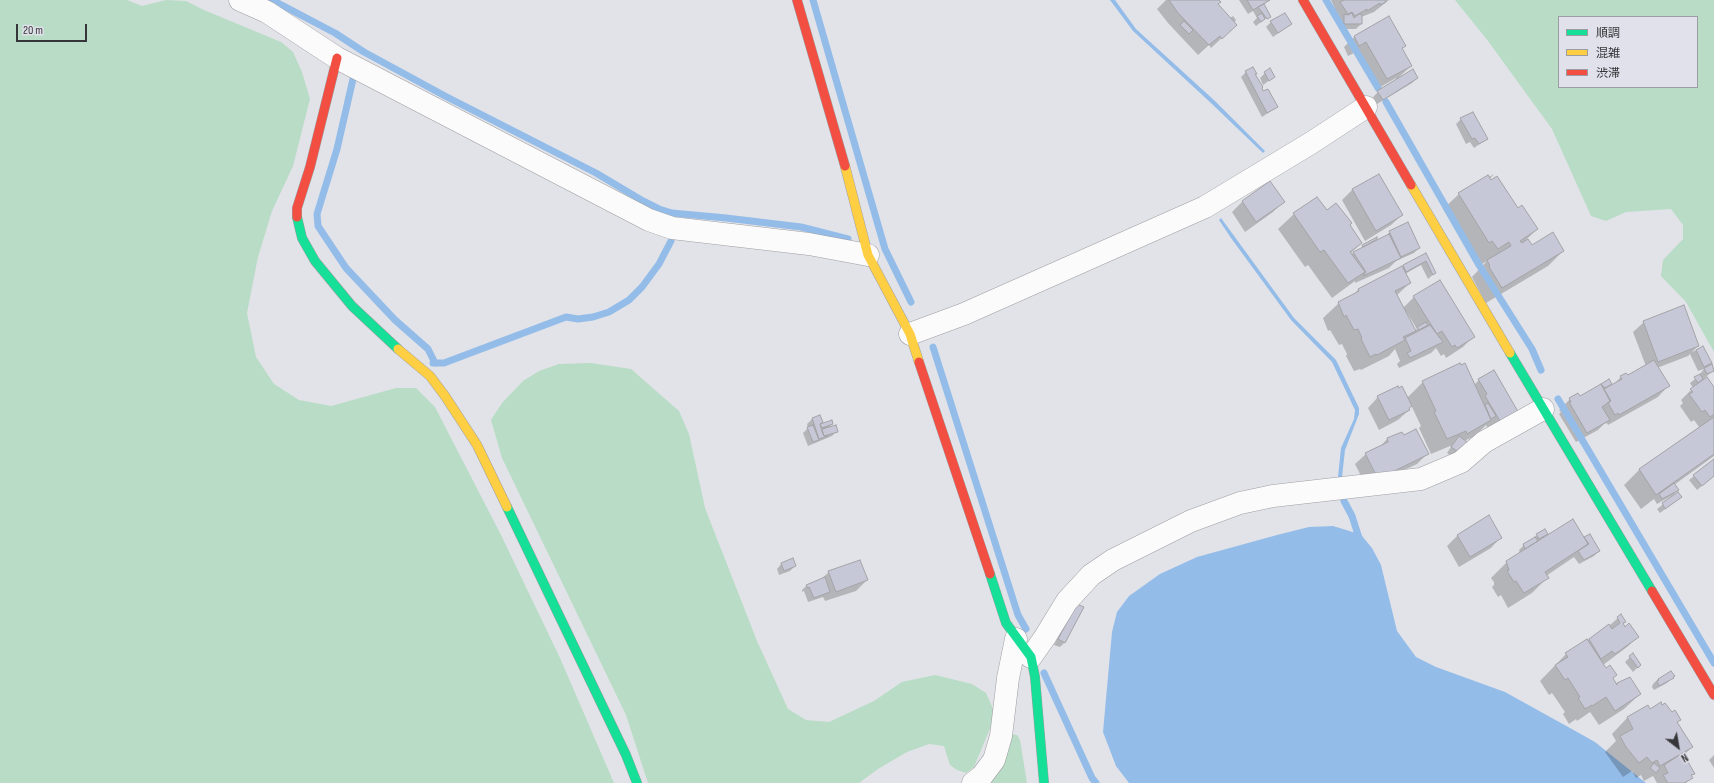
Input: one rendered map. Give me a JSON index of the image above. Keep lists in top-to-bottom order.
{
  "legend": ["順調", "混雑", "渋滞"],
  "scale_bar": "20 m",
  "north": "bottom right"
}
